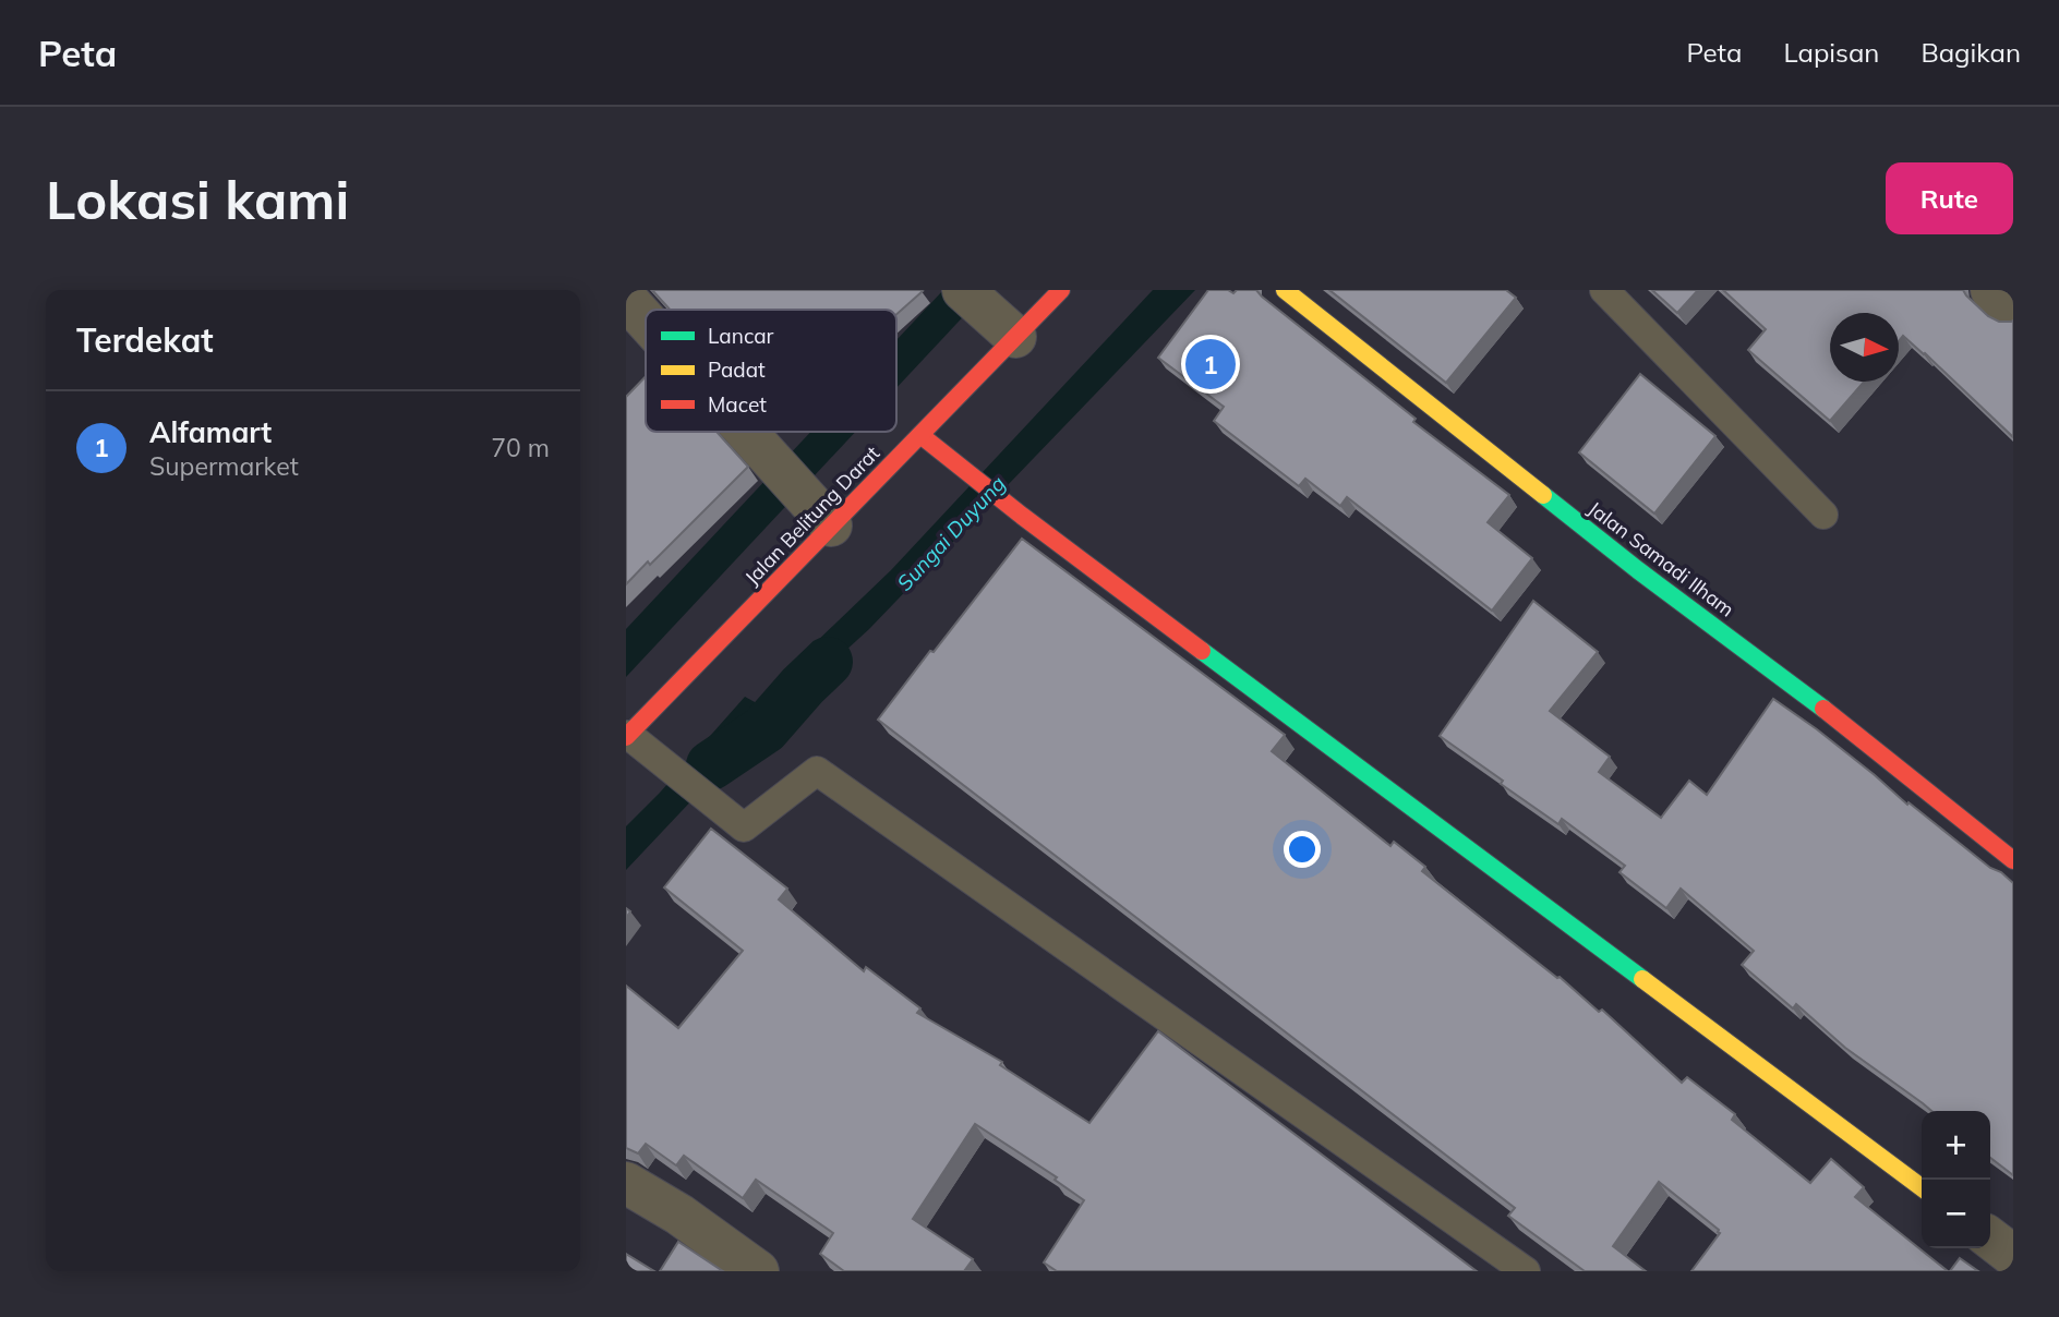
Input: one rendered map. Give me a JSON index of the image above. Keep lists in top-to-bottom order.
{
  "streets": {
    "street": ["Jalan Belitung Darat", "Jalan Samadi Ilham"]
  },
  "water": ["Sungai Duyung"],
  "legend": ["Lancar", "Padat", "Macet"],
  "north": "right",
  "page": {
    "header": "Peta",
    "nav": ["Peta", "Lapisan", "Bagikan"],
    "buttons": "Rute",
    "title": "Lokasi kami",
    "heading": "Terdekat",
    "pins": "1",
    "list": [
      {
        "mark": "1",
        "name": "Alfamart",
        "note": "Supermarket",
        "value": "70 m"
      }
    ],
    "map_buttons": ["+", "−"]
  }
}
